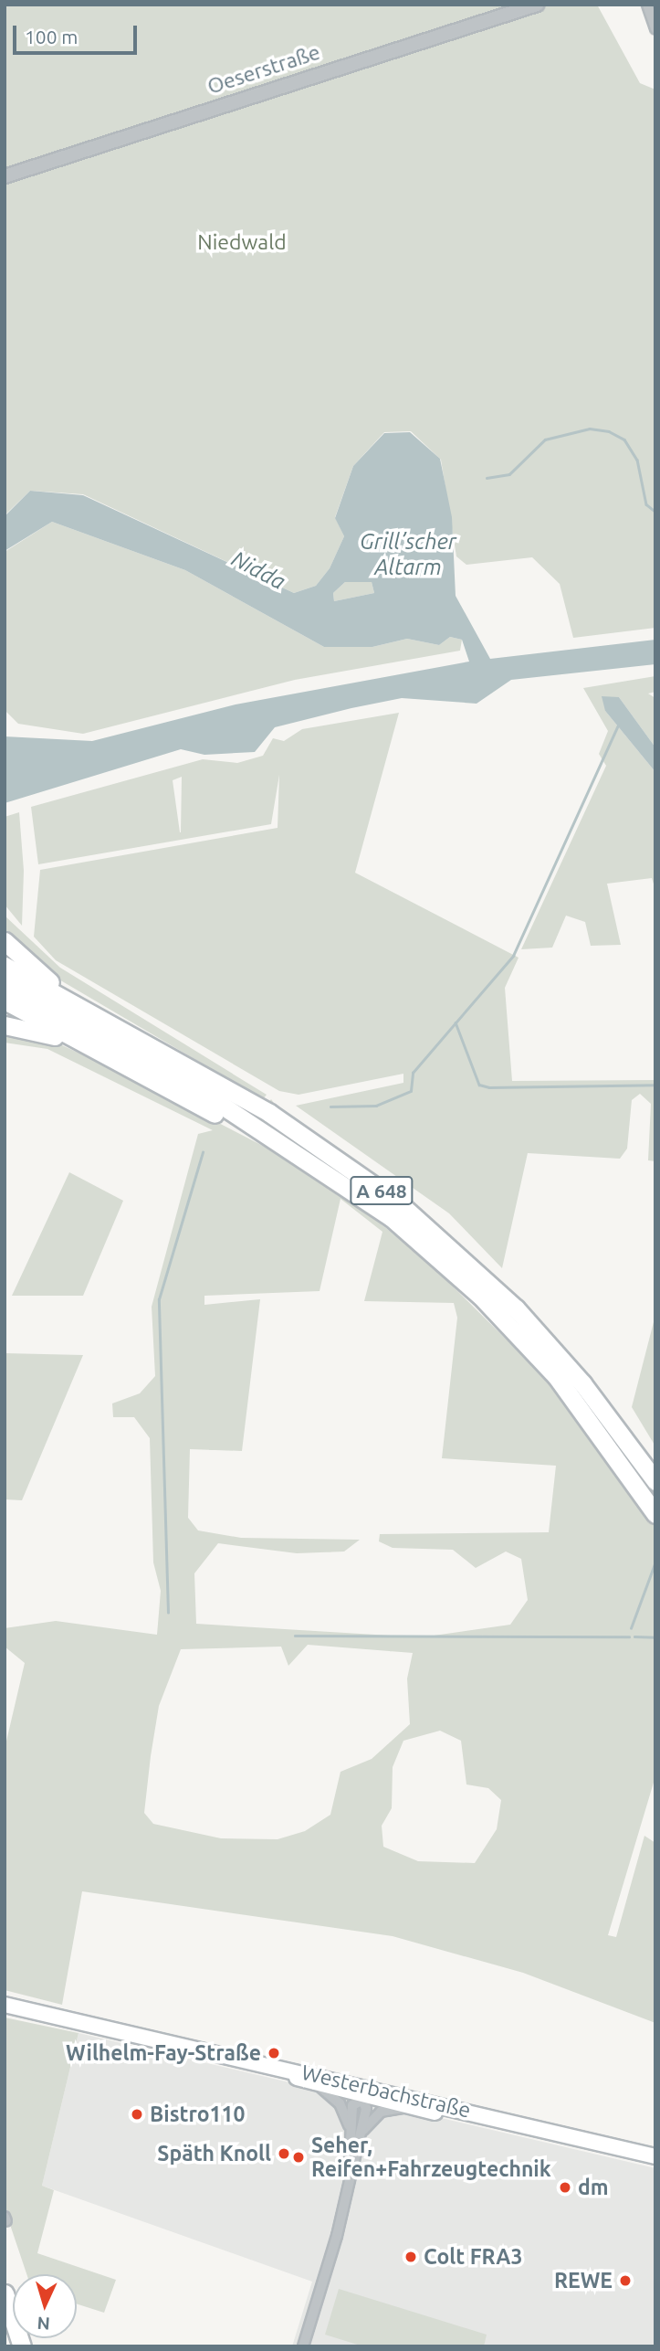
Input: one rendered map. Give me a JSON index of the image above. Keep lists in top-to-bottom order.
{
  "streets": {
    "highway": ["A 648"],
    "main road": ["Westerbachstraße"],
    "street": ["Oeserstraße"]
  },
  "water": ["Grill’scher Altarm", "Nidda"],
  "parks": ["Niedwald"],
  "places": [
    "Wilhelm-Fay-Straße",
    "Bistro110",
    "Späth Knoll",
    "Seher, Reifen+Fahrzeugtechnik",
    "dm",
    "Colt FRA3",
    "REWE"
  ],
  "scale_bar": "100 m",
  "north": "bottom"
}
